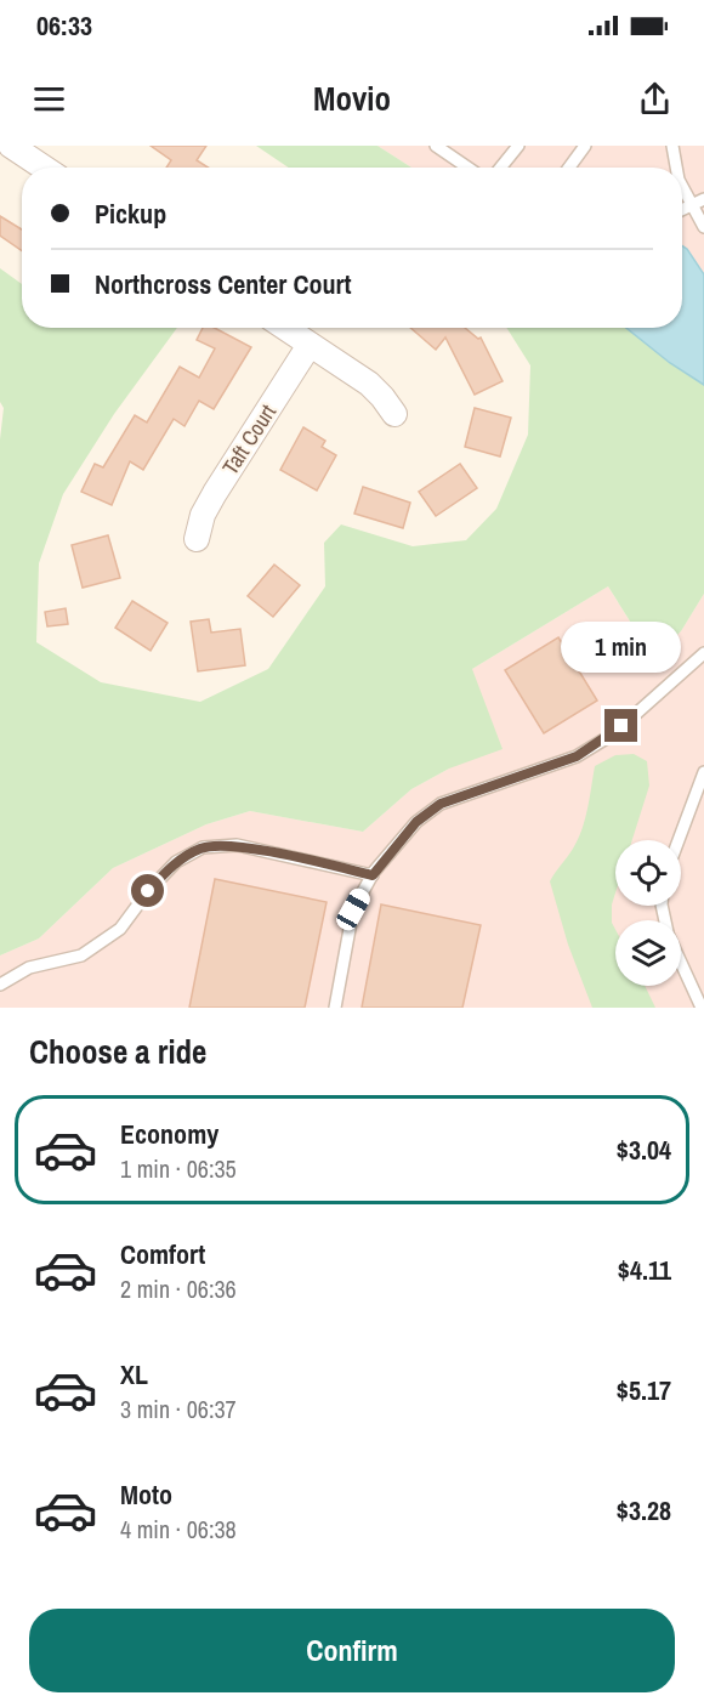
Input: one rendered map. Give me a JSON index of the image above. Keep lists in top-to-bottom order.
{
  "streets": {
    "street": ["Taft Court"]
  },
  "page": {
    "status": "06:33",
    "header": "Movio",
    "banner": ["Pickup", "Northcross Center Court"],
    "bubble": "1 min",
    "heading": "Choose a ride",
    "list": [
      {
        "name": "Economy",
        "note": "1 min · 06:35",
        "value": "$3.04"
      },
      {
        "name": "Comfort",
        "note": "2 min · 06:36",
        "value": "$4.11"
      },
      {
        "name": "XL",
        "note": "3 min · 06:37",
        "value": "$5.17"
      },
      {
        "name": "Moto",
        "note": "4 min · 06:38",
        "value": "$3.28"
      }
    ],
    "buttons": "Confirm"
  }
}
